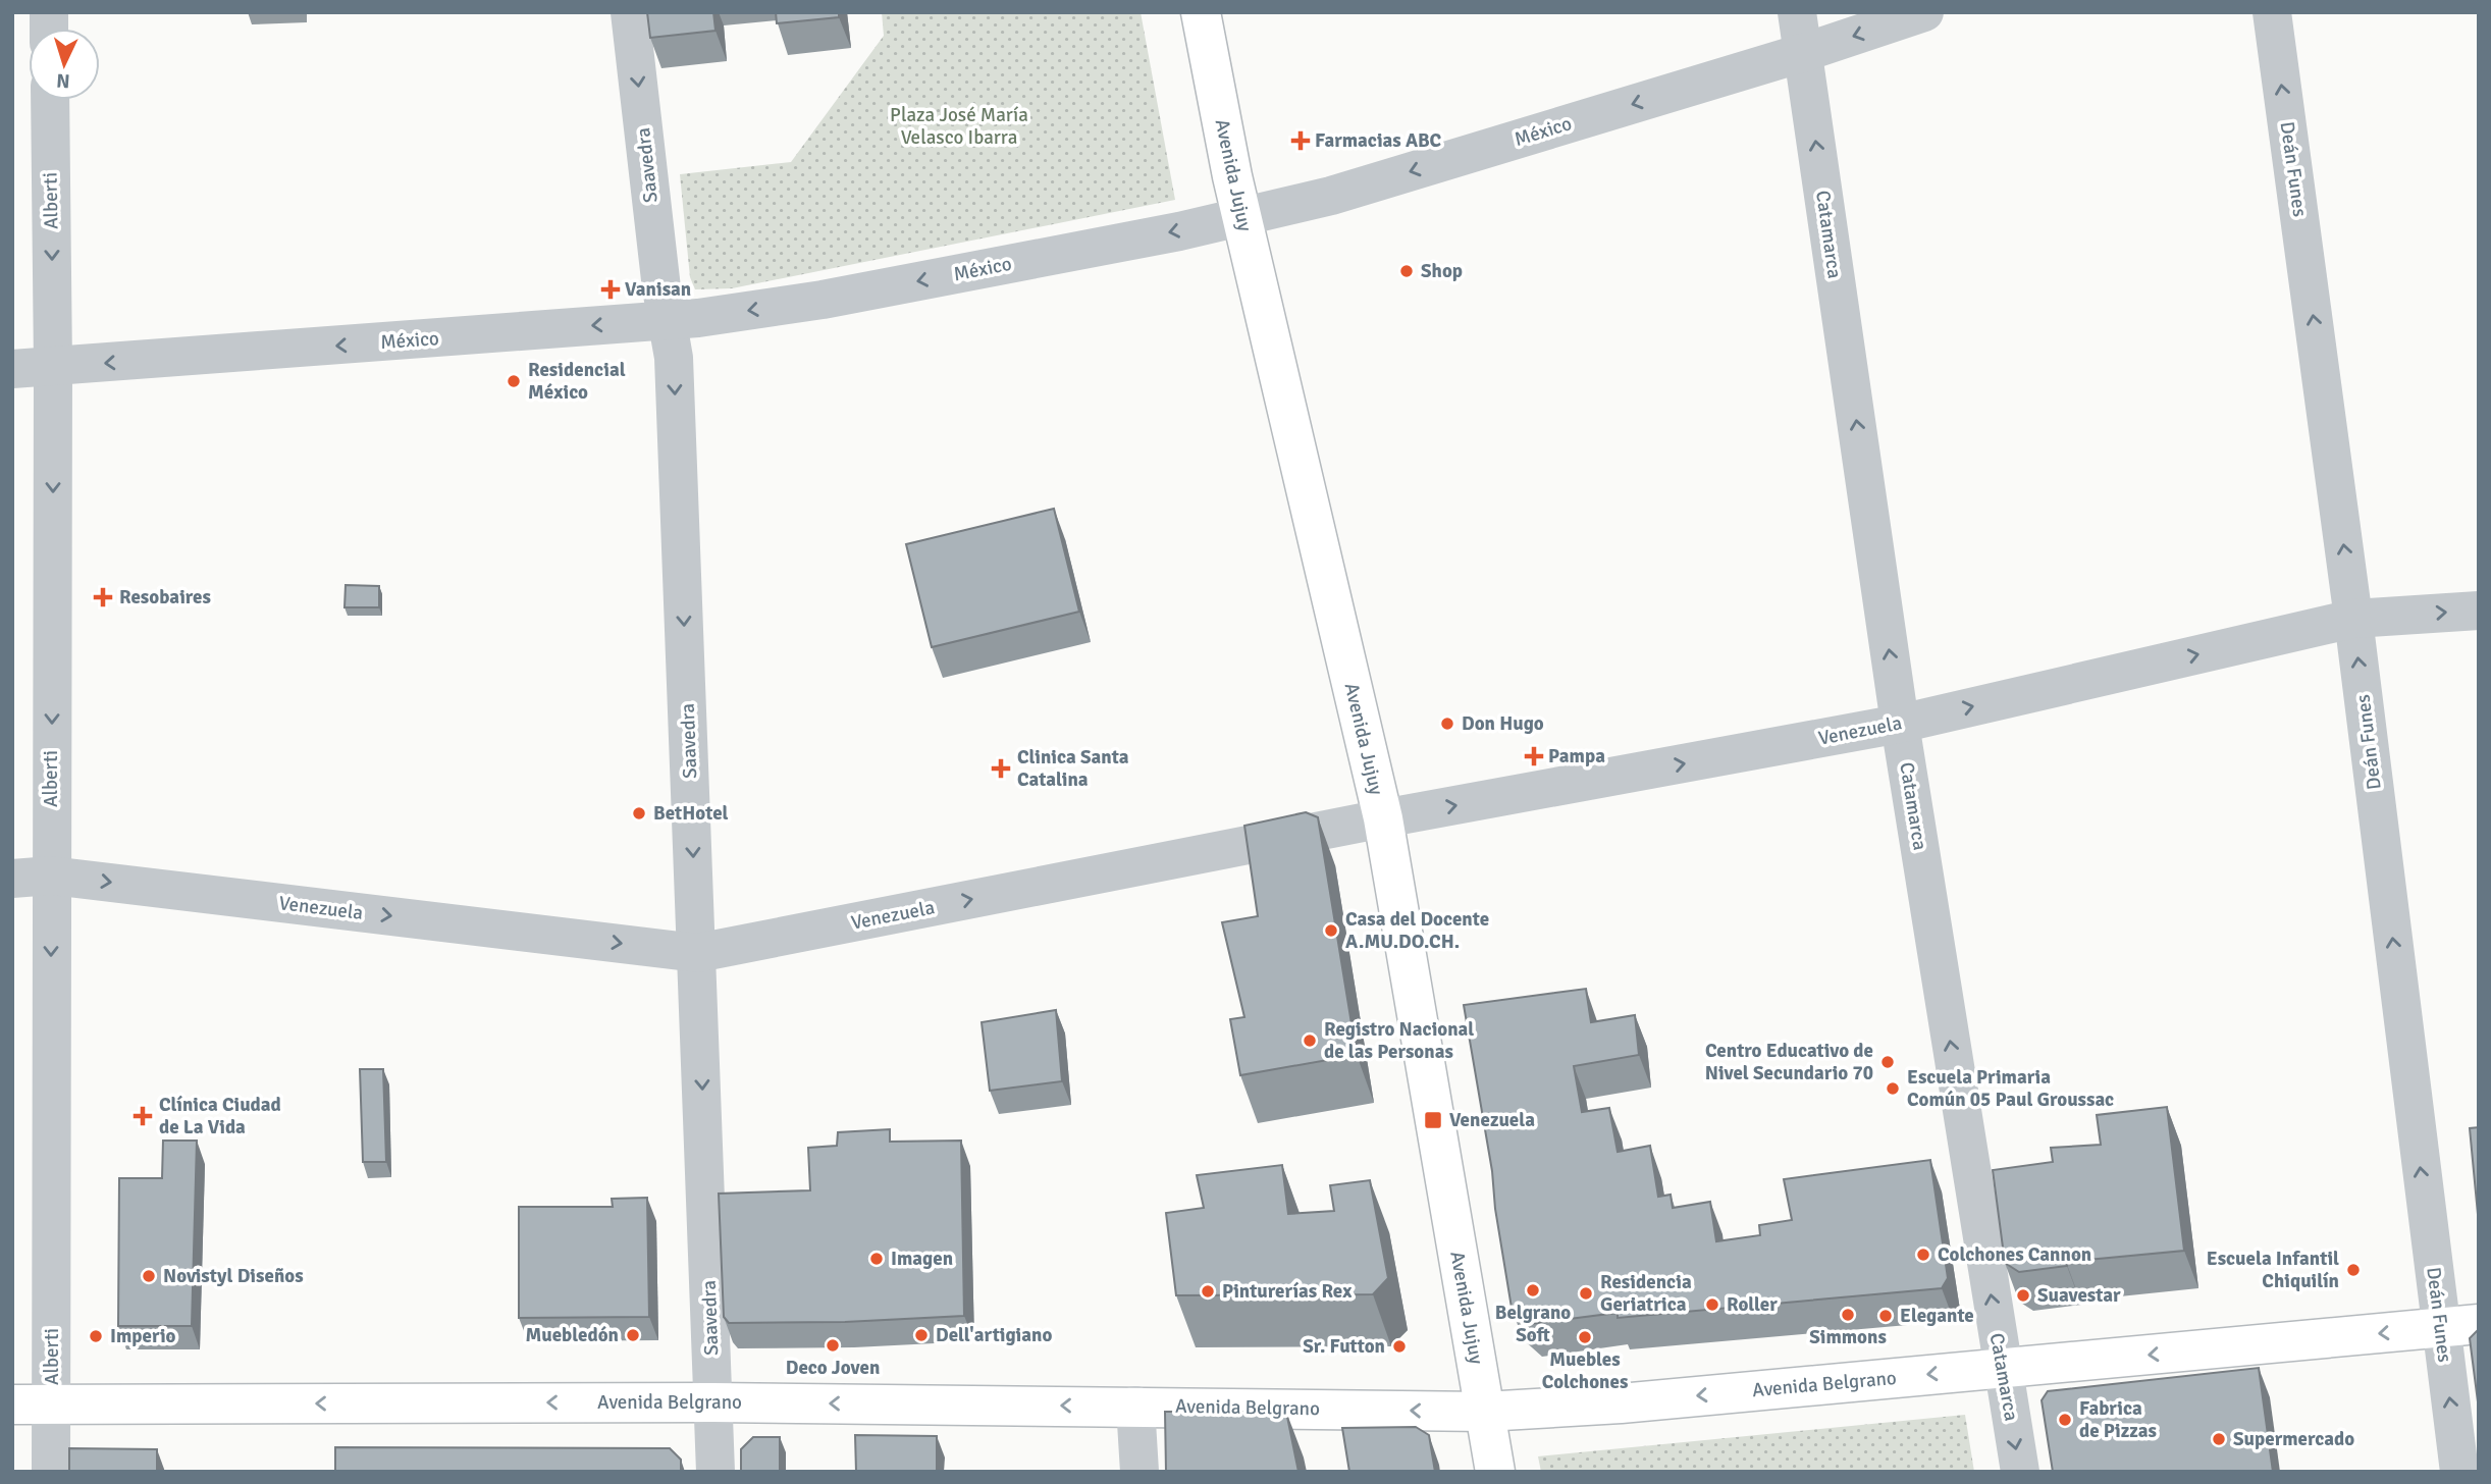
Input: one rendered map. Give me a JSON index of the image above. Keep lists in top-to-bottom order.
{
  "streets": {
    "main road": ["Avenida Jujuy", "Avenida Belgrano"],
    "street": [
      "México",
      "Saavedra",
      "Deán Funes",
      "Alberti",
      "Catamarca",
      "Venezuela"
    ]
  },
  "crossings": [
    ["México", "Saavedra"],
    ["México", "Avenida Jujuy"],
    ["México", "Alberti"],
    ["México", "Catamarca"],
    ["Saavedra", "Venezuela"],
    ["Saavedra", "Avenida Belgrano"],
    ["Deán Funes", "Venezuela"],
    ["Deán Funes", "Avenida Belgrano"],
    ["Avenida Jujuy", "Venezuela"],
    ["Avenida Jujuy", "Avenida Belgrano"],
    ["Alberti", "Venezuela"],
    ["Alberti", "Avenida Belgrano"],
    ["Catamarca", "Venezuela"],
    ["Catamarca", "Avenida Belgrano"]
  ],
  "one_way": [
    "México",
    "Saavedra",
    "Deán Funes",
    "Alberti",
    "Catamarca",
    "Venezuela",
    "Avenida Belgrano"
  ],
  "parks": ["Plaza José María Velasco Ibarra"],
  "places": {
    "health": [
      "Farmacias ABC",
      "Vanisan",
      "Resobaires",
      "Pampa",
      "Clinica Santa Catalina",
      "Clínica Ciudad de La Vida"
    ],
    "other": [
      "Shop",
      "Residencial México",
      "Don Hugo",
      "BetHotel",
      "Casa del Docente A.MU.DO.CH.",
      "Registro Nacional de las Personas",
      "Centro Educativo de Nivel Secundario 70",
      "Escuela Primaria Común 05 Paul Groussac",
      "Colchones Cannon",
      "Imagen",
      "Escuela Infantil Chiquilín",
      "Novistyl Diseños",
      "Belgrano Soft",
      "Pinturerías Rex",
      "Residencia Geriatrica",
      "Suavestar",
      "Roller",
      "Simmons",
      "Elegante",
      "Muebledón",
      "Dell'artigiano",
      "Imperio",
      "Muebles Colchones",
      "Deco Joven",
      "Sr. Futton",
      "Fabrica de Pizzas",
      "Supermercado"
    ],
    "transit": ["Venezuela"]
  },
  "north": "bottom"
}
